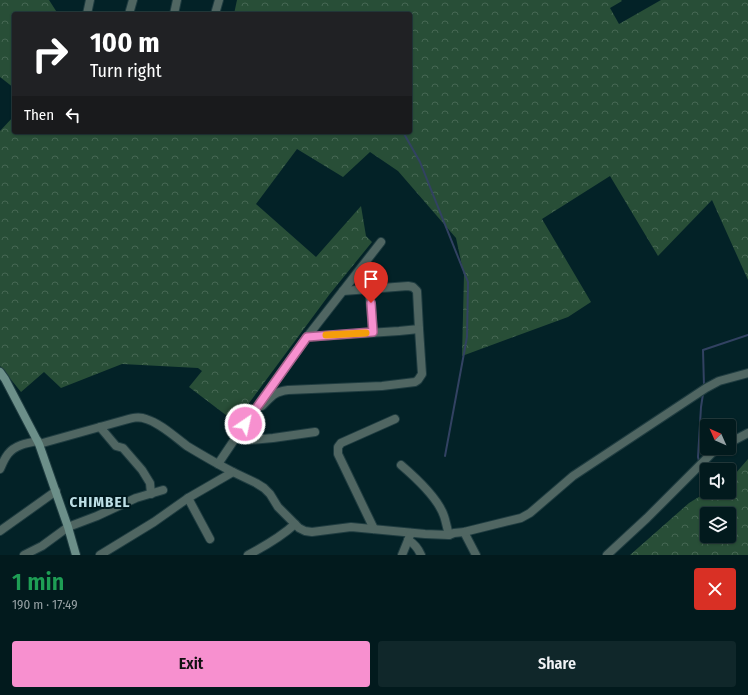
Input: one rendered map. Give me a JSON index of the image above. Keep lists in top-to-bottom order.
{
  "districts": ["CHIMBEL"],
  "north": "top left",
  "page": {
    "turn": ["100 m", "Turn right"],
    "then": "Then",
    "heading": ["1 min", "190 m · 17:49"],
    "buttons": ["Exit", "Share"]
  }
}
